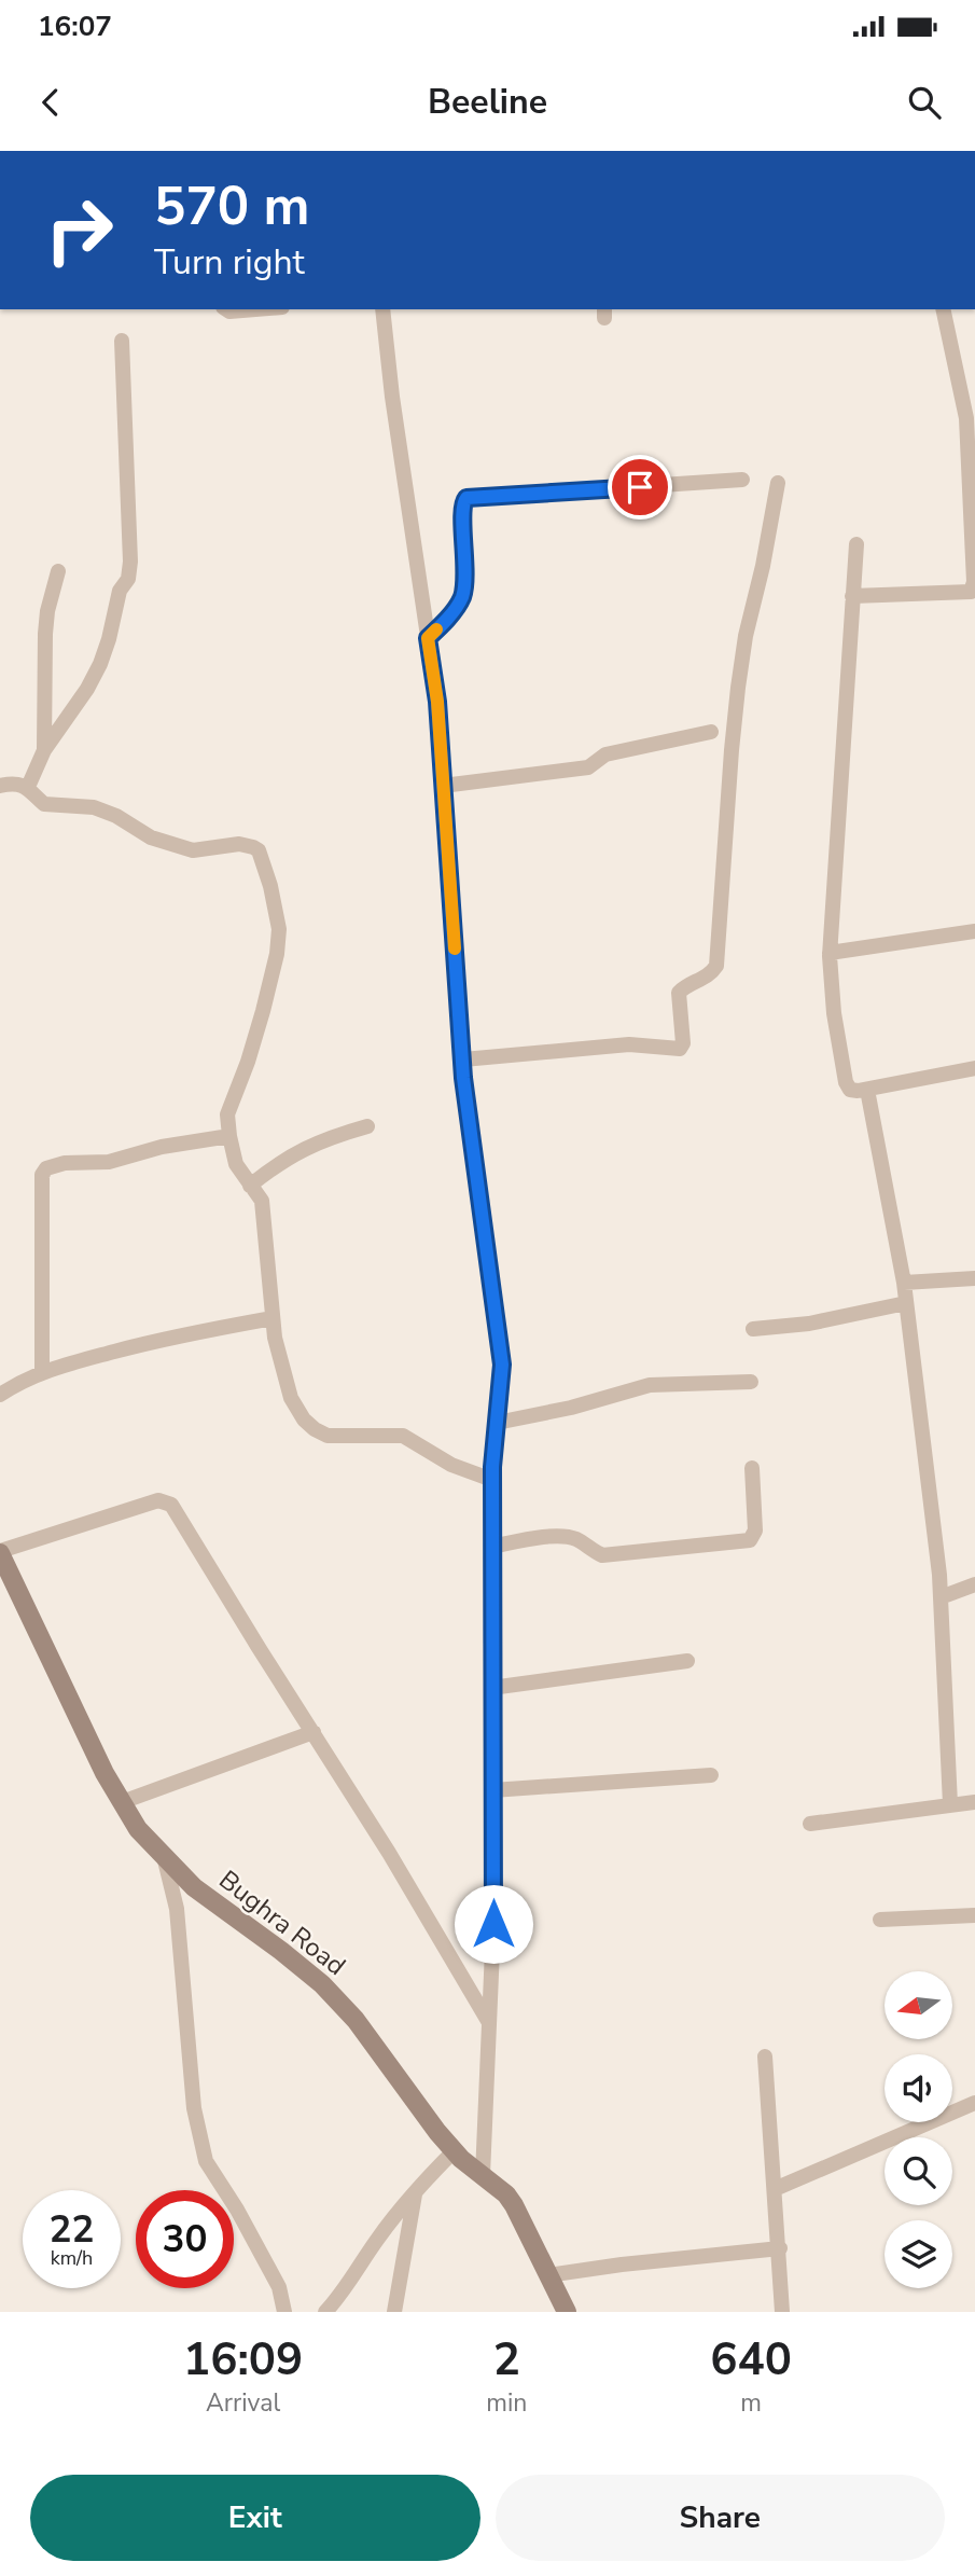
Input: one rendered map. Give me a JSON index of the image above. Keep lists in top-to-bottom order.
{
  "streets": {
    "street": ["Bughra Road"]
  },
  "north": "left",
  "page": {
    "status": "16:07",
    "header": "Beeline",
    "turn": ["570 m", "Turn right"],
    "speed": "22 km/h",
    "limit": "30",
    "eta": [
      "16:09",
      "Arrival",
      "2",
      "min",
      "640",
      "m"
    ],
    "buttons": ["Exit", "Share"]
  }
}
